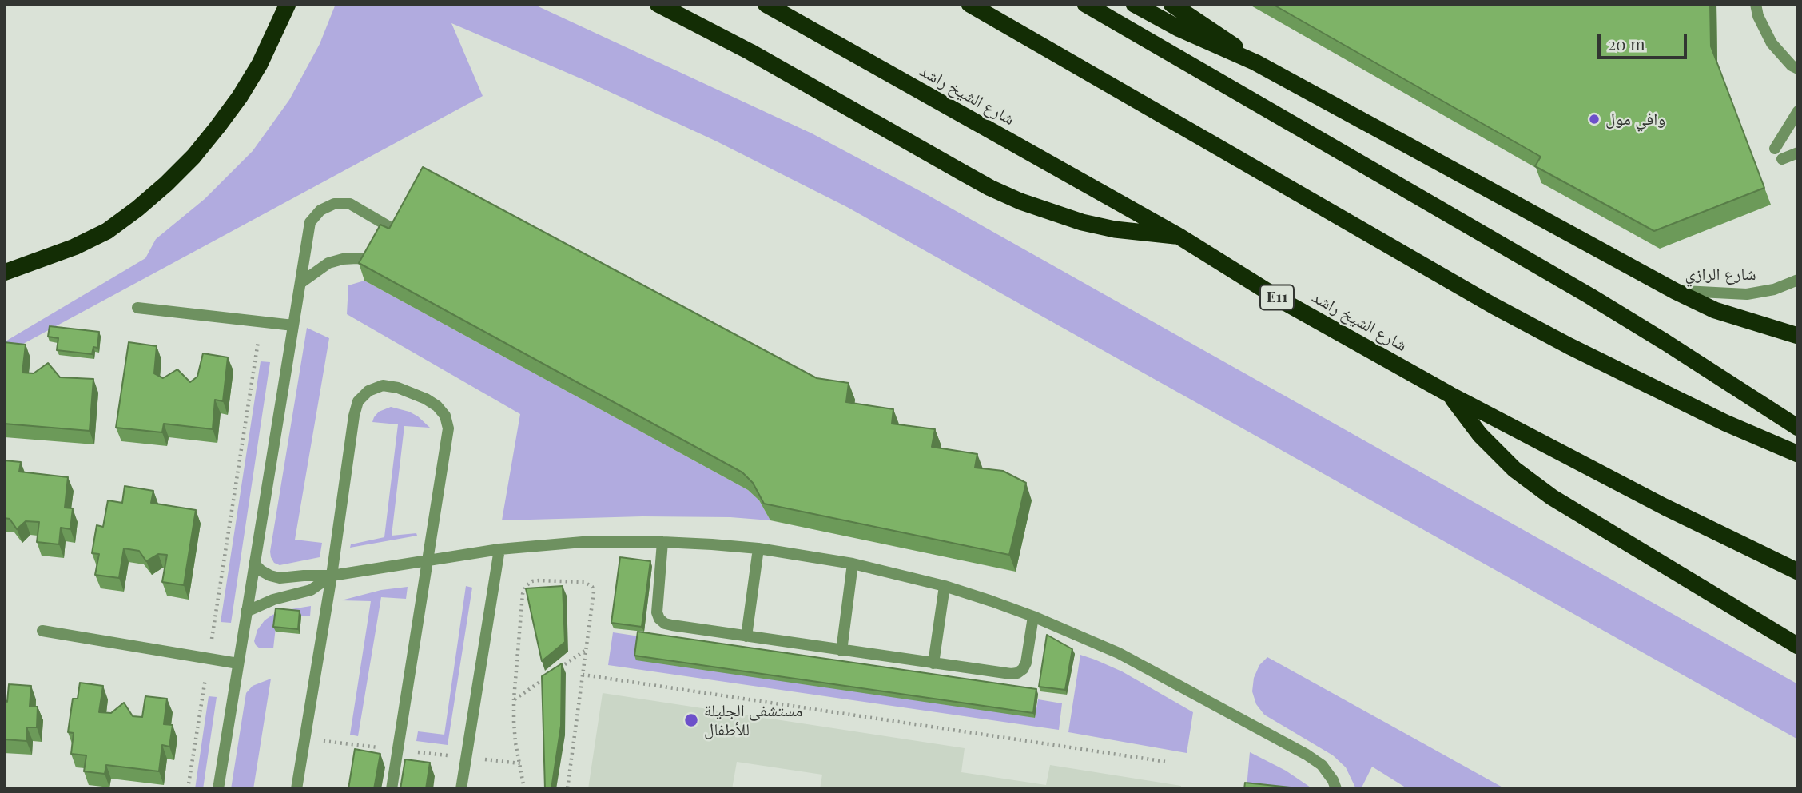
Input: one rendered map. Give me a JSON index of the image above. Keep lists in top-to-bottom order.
{
  "streets": {
    "highway": ["شارع الشيخ راشد", "E11"],
    "street": ["شارع الرازي"]
  },
  "places": ["وافي مول", "مستشفى الجليلة للأطفال"],
  "scale_bar": "20 m"
}
